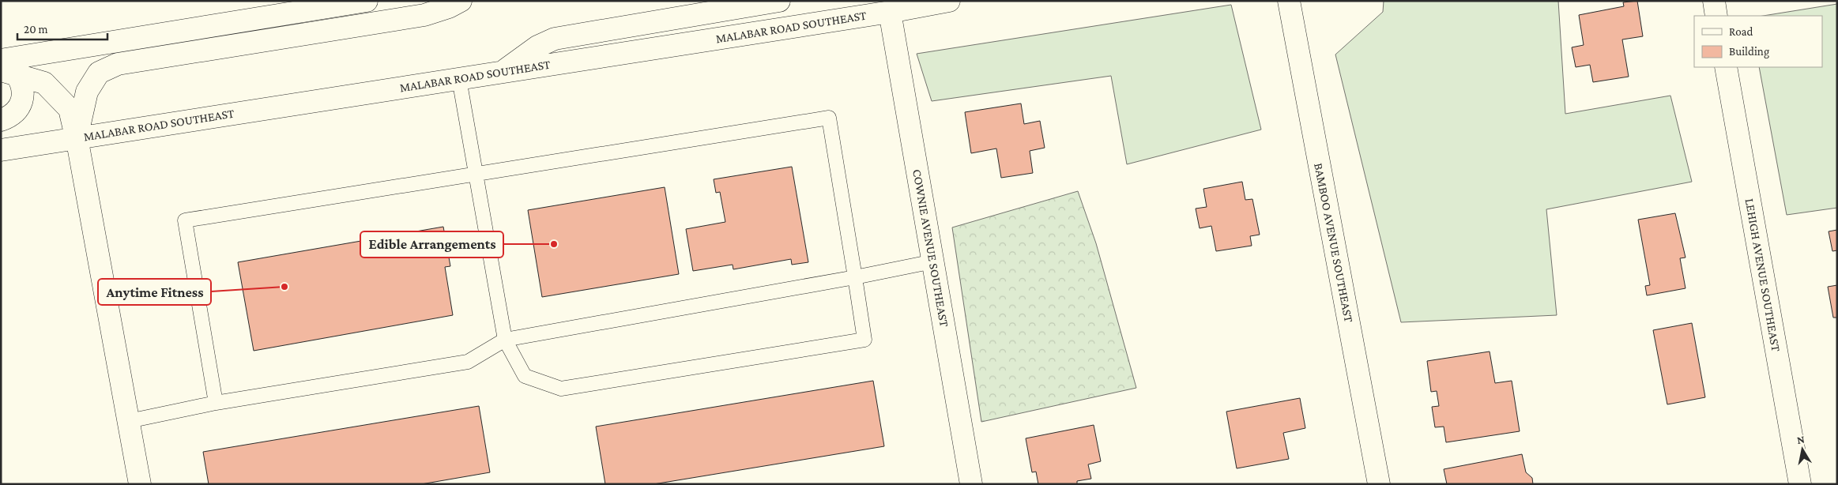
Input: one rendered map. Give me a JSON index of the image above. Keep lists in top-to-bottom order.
{
  "streets": {
    "main road": [
      "MALABAR ROAD SOUTHEAST",
      "BAMBOO AVENUE SOUTHEAST",
      "COWNIE AVENUE SOUTHEAST",
      "LEHIGH AVENUE SOUTHEAST"
    ]
  },
  "crossings": [
    ["MALABAR ROAD SOUTHEAST", "COWNIE AVENUE SOUTHEAST"]
  ],
  "places": ["Edible Arrangements", "Anytime Fitness"],
  "legend": ["Road", "Building"],
  "scale_bar": "20 m",
  "north": "top"
}
